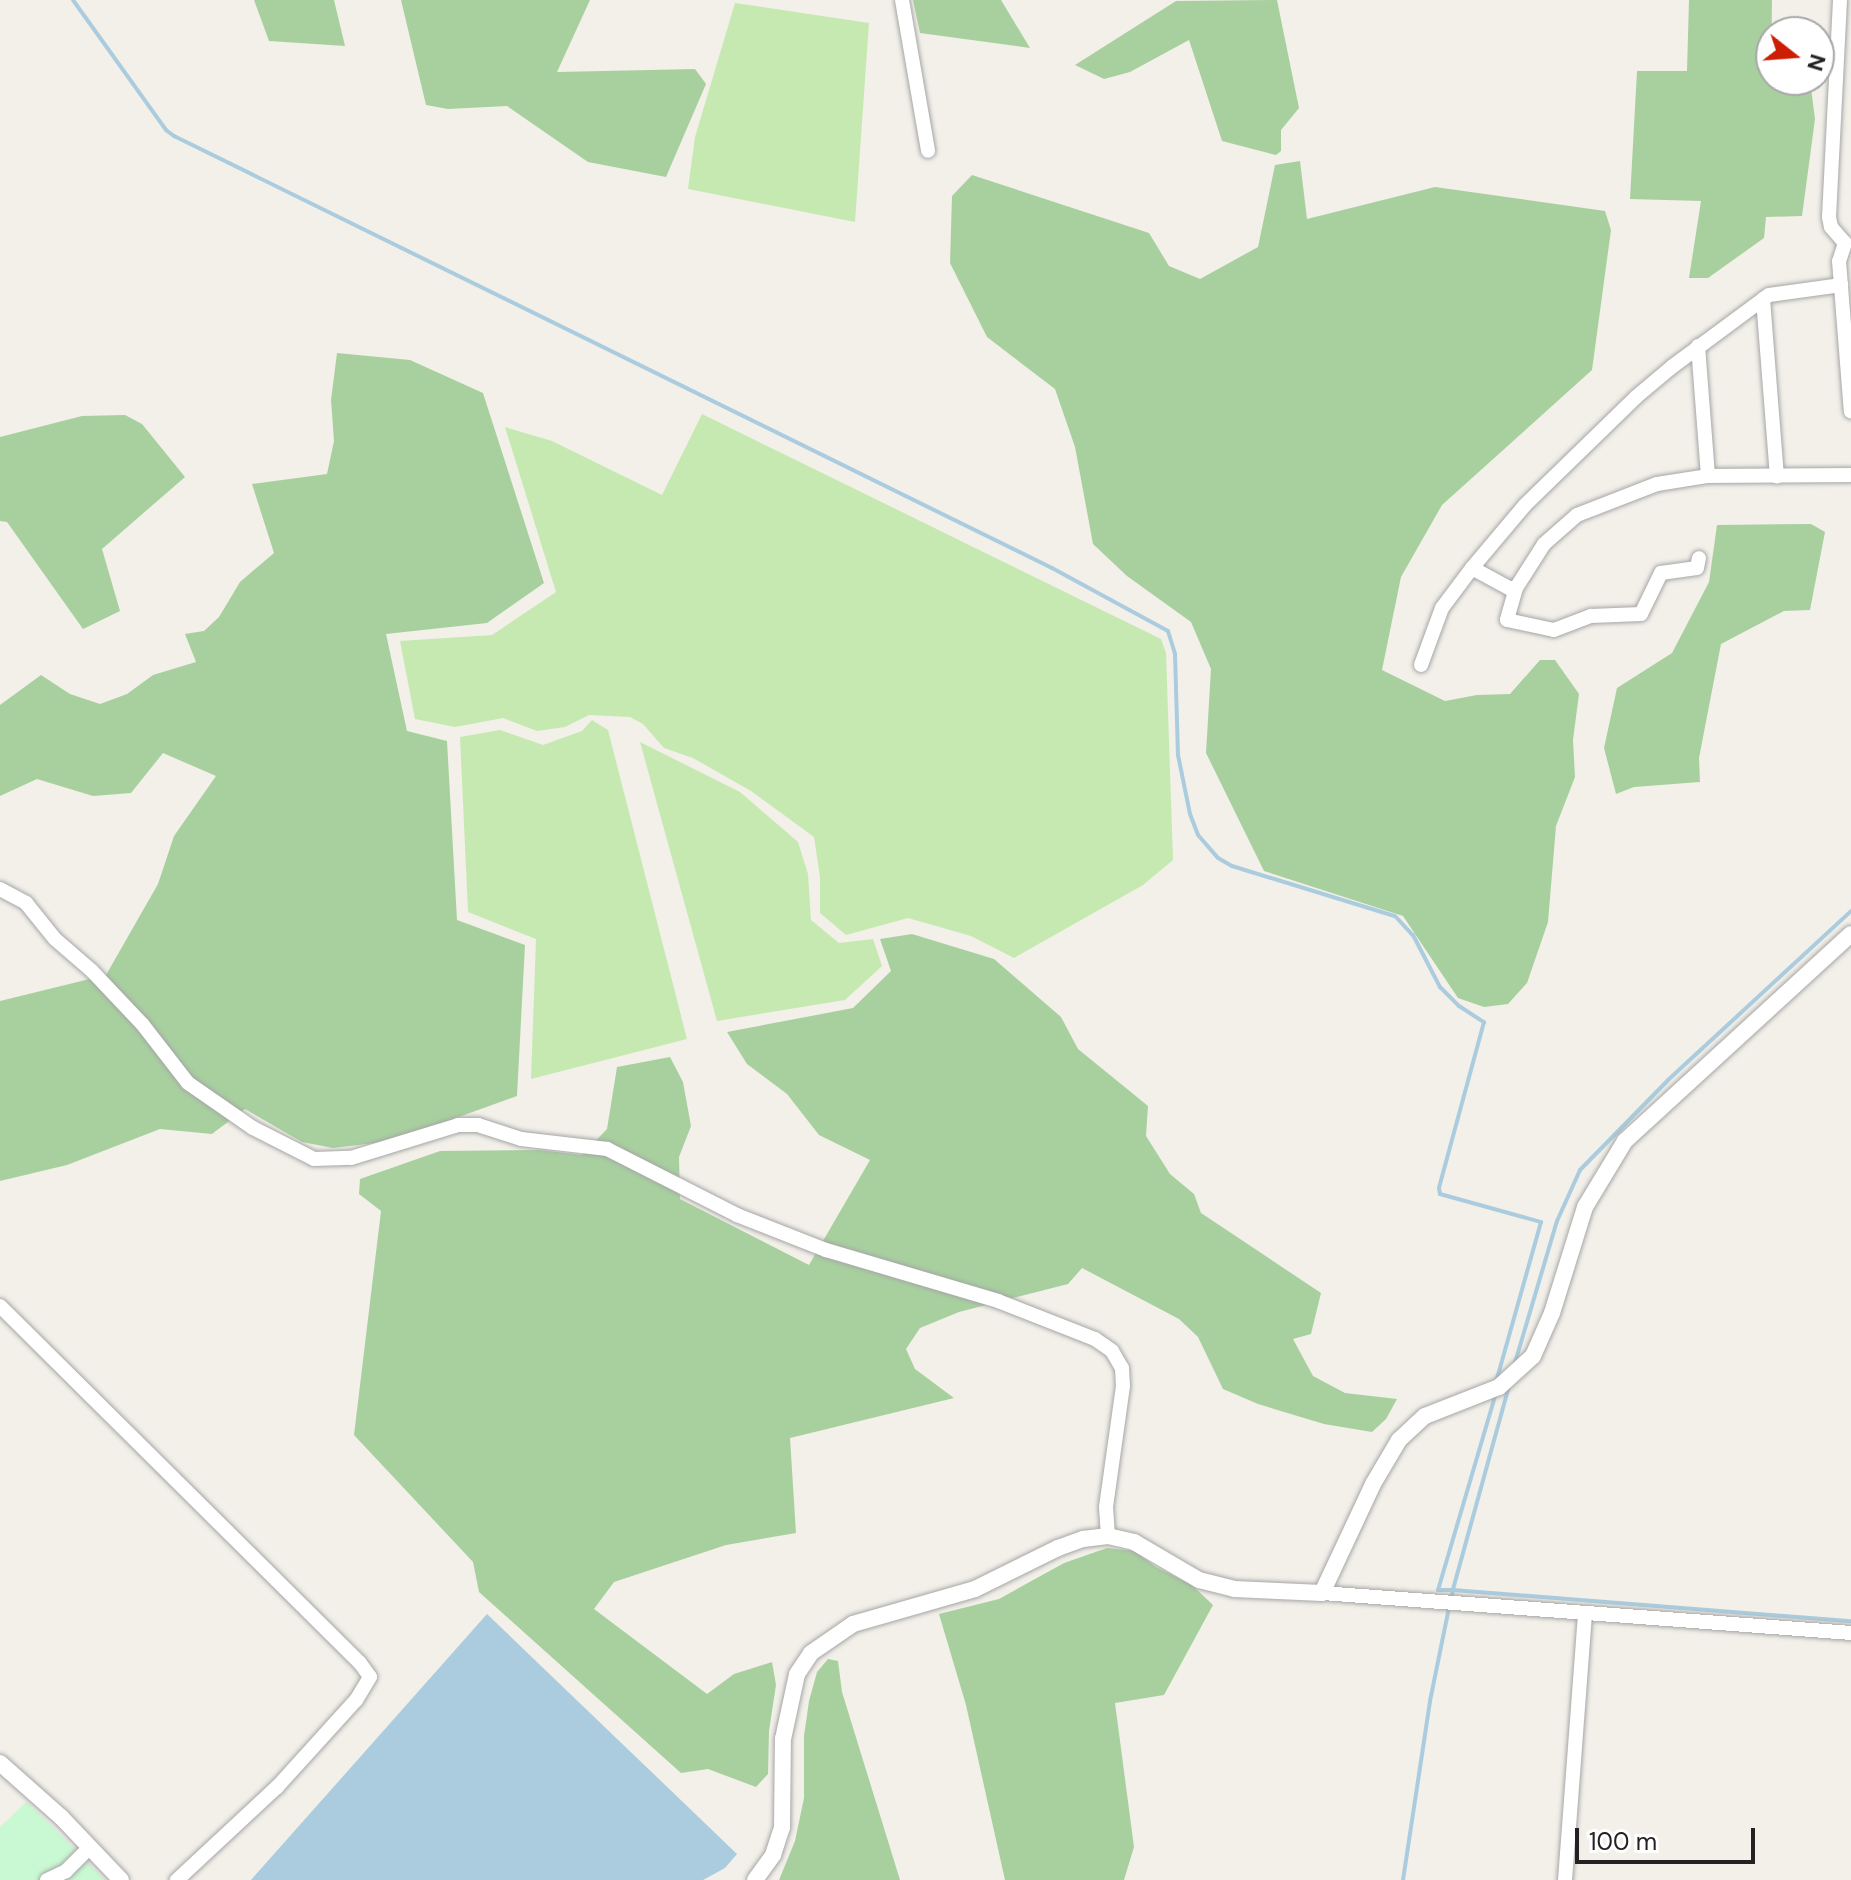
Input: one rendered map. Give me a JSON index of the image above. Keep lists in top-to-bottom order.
{
  "scale_bar": "100 m",
  "north": "right"
}
